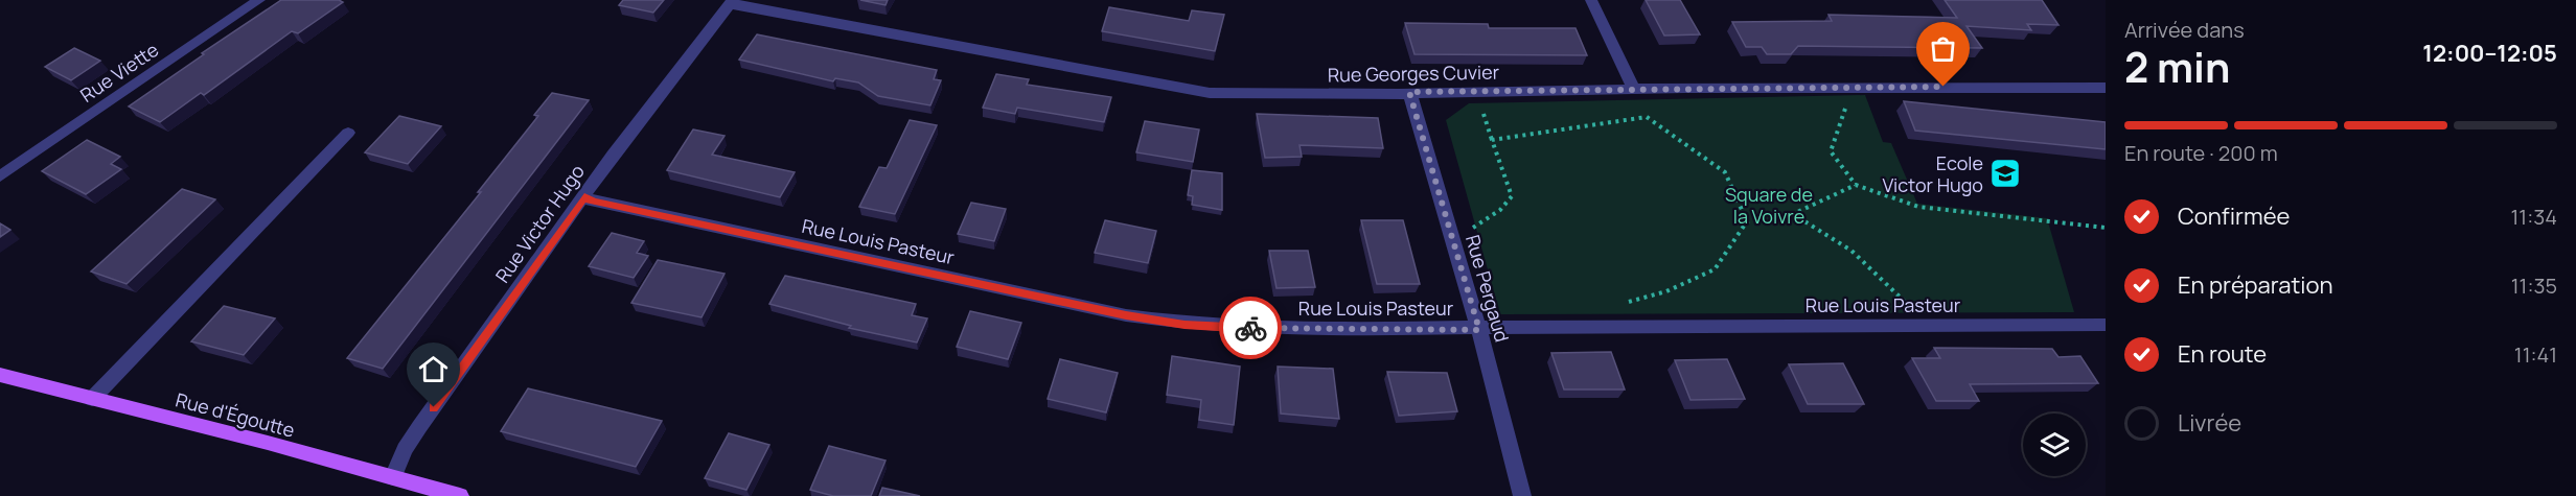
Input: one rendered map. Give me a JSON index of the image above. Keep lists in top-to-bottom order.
{
  "streets": {
    "main road": ["Rue d'Égoutte"],
    "street": [
      "Rue Viette",
      "Rue Georges Cuvier",
      "Rue Victor Hugo",
      "Rue Louis Pasteur",
      "Rue Pergaud"
    ]
  },
  "crossings": [
    ["Rue Georges Cuvier", "Rue Victor Hugo"],
    ["Rue Georges Cuvier", "Rue Pergaud"],
    ["Rue Victor Hugo", "Rue Louis Pasteur"],
    ["Rue Victor Hugo", "Rue d'Égoutte"],
    ["Rue Louis Pasteur", "Rue Pergaud"]
  ],
  "parks": ["Square de la Voivre"],
  "places": {
    "school or university": ["Ecole Victor Hugo"]
  },
  "page": {
    "heading": ["2 min", "Arrivée dans", "12:00–12:05"],
    "bar": "En route · 200 m",
    "list": [
      ["Confirmée", "11:34"],
      ["En préparation", "11:35"],
      ["En route", "11:41"],
      "Livrée"
    ]
  }
}
